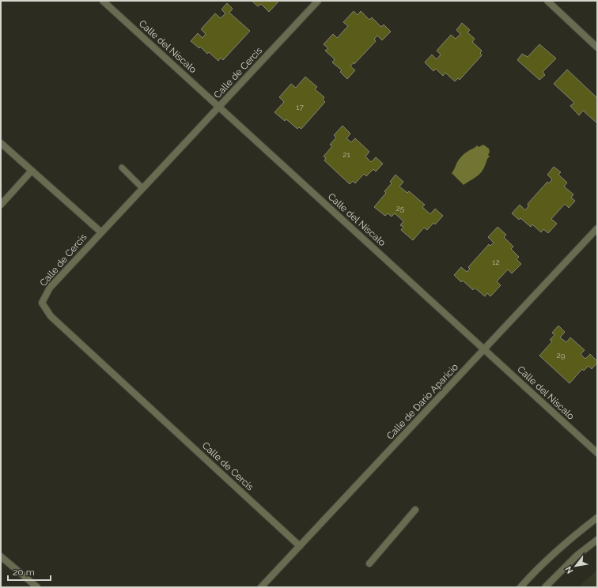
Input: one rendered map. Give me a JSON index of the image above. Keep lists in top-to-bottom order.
{
  "streets": {
    "street": ["Calle del Níscalo", "Calle de Cercis", "Calle de Darío Aparicio"]
  },
  "crossings": [
    ["Calle del Níscalo", "Calle de Cercis"],
    ["Calle del Níscalo", "Calle de Darío Aparicio"],
    ["Calle de Cercis", "Calle de Darío Aparicio"]
  ],
  "house_numbers": [
    "17",
    "21",
    "25",
    "12",
    "29"
  ],
  "scale_bar": "20 m",
  "north": "bottom left"
}
